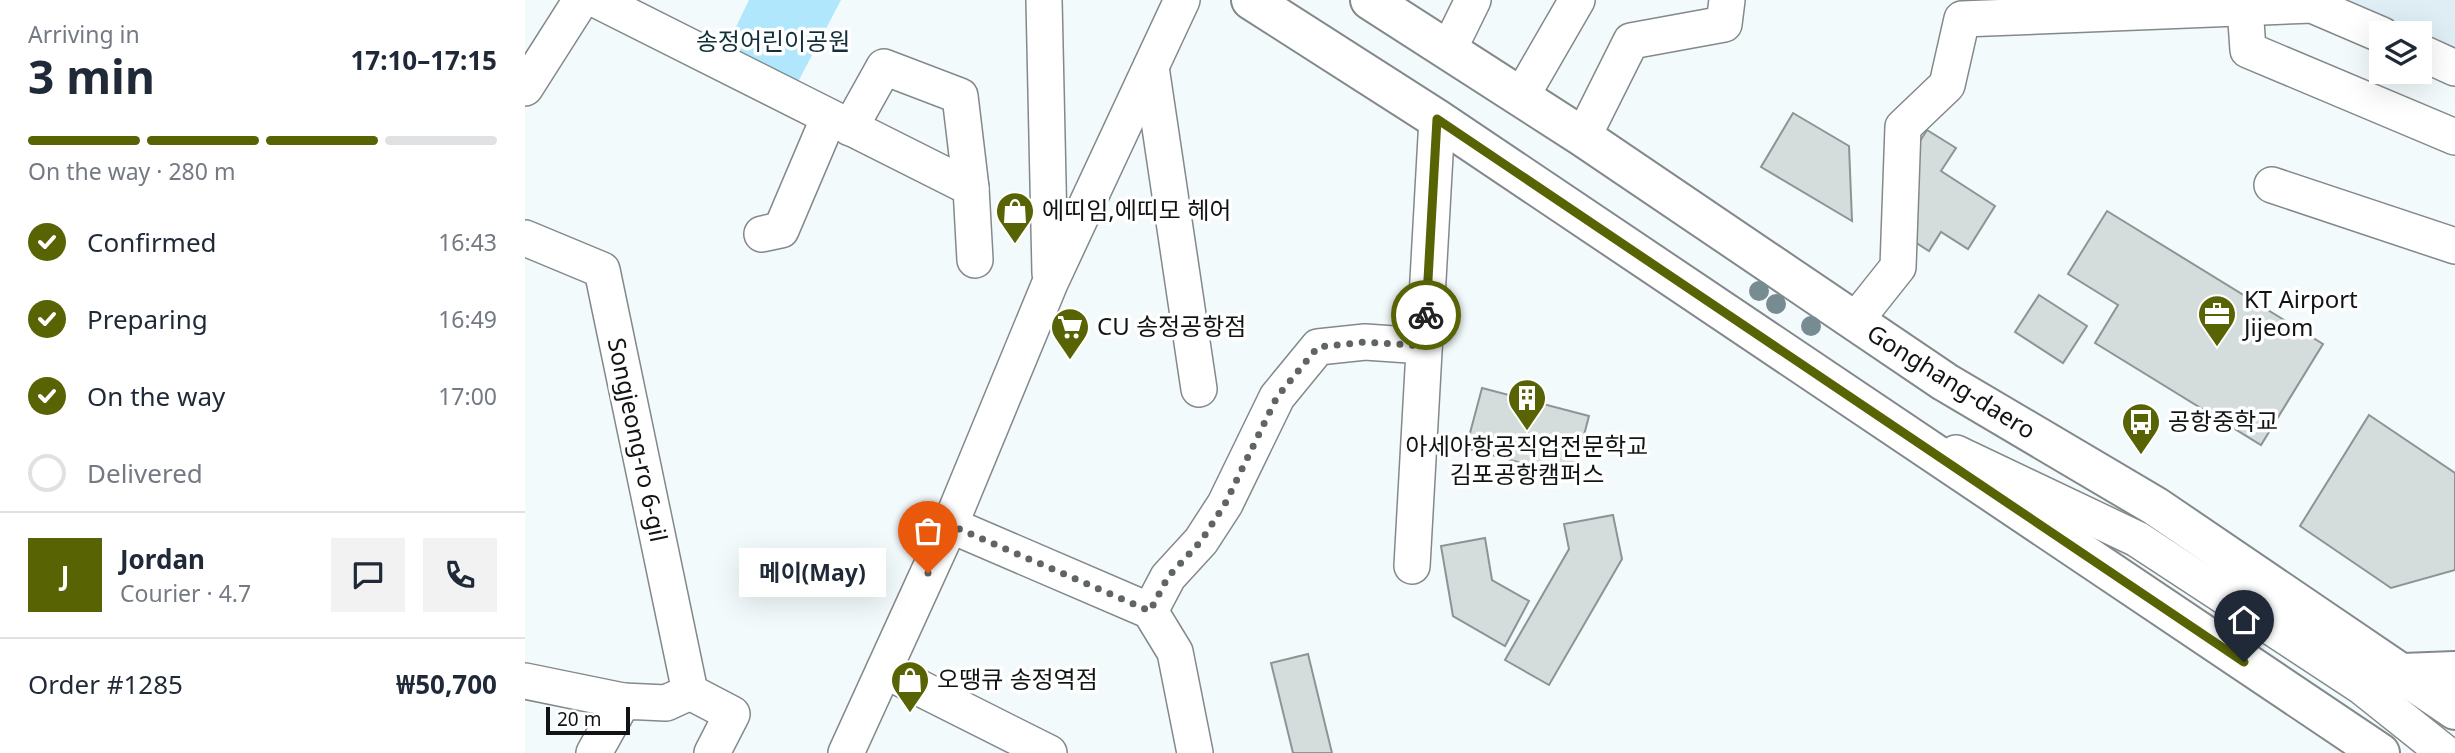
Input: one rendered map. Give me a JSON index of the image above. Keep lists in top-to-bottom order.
{
  "streets": {
    "main road": ["Gonghang-daero"],
    "street": ["Songjeong-ro 6-gil"]
  },
  "parks": ["송정어린이공원"],
  "places": {
    "shop": ["에띠임,에띠모 헤어", "오땡큐 송정역점"],
    "office": ["KT Airport Jijeom"],
    "supermarket": ["CU 송정공항점"],
    "building": ["아세아항공직업전문학교 김포공항캠퍼스"],
    "bus stop": ["공항중학교"],
    "other": ["메이(May)"]
  },
  "scale_bar": "20 m",
  "page": {
    "heading": ["3 min", "Arriving in", "17:10–17:15"],
    "panel": [
      "Jordan",
      "Courier · 4.7",
      "Order #1285",
      "₩50,700"
    ],
    "bar": "On the way · 280 m",
    "list": [
      ["Confirmed", "16:43"],
      ["Preparing", "16:49"],
      ["On the way", "17:00"],
      "Delivered"
    ],
    "round": "J",
    "bubble": "메이(May)",
    "scale": "20 m"
  }
}
